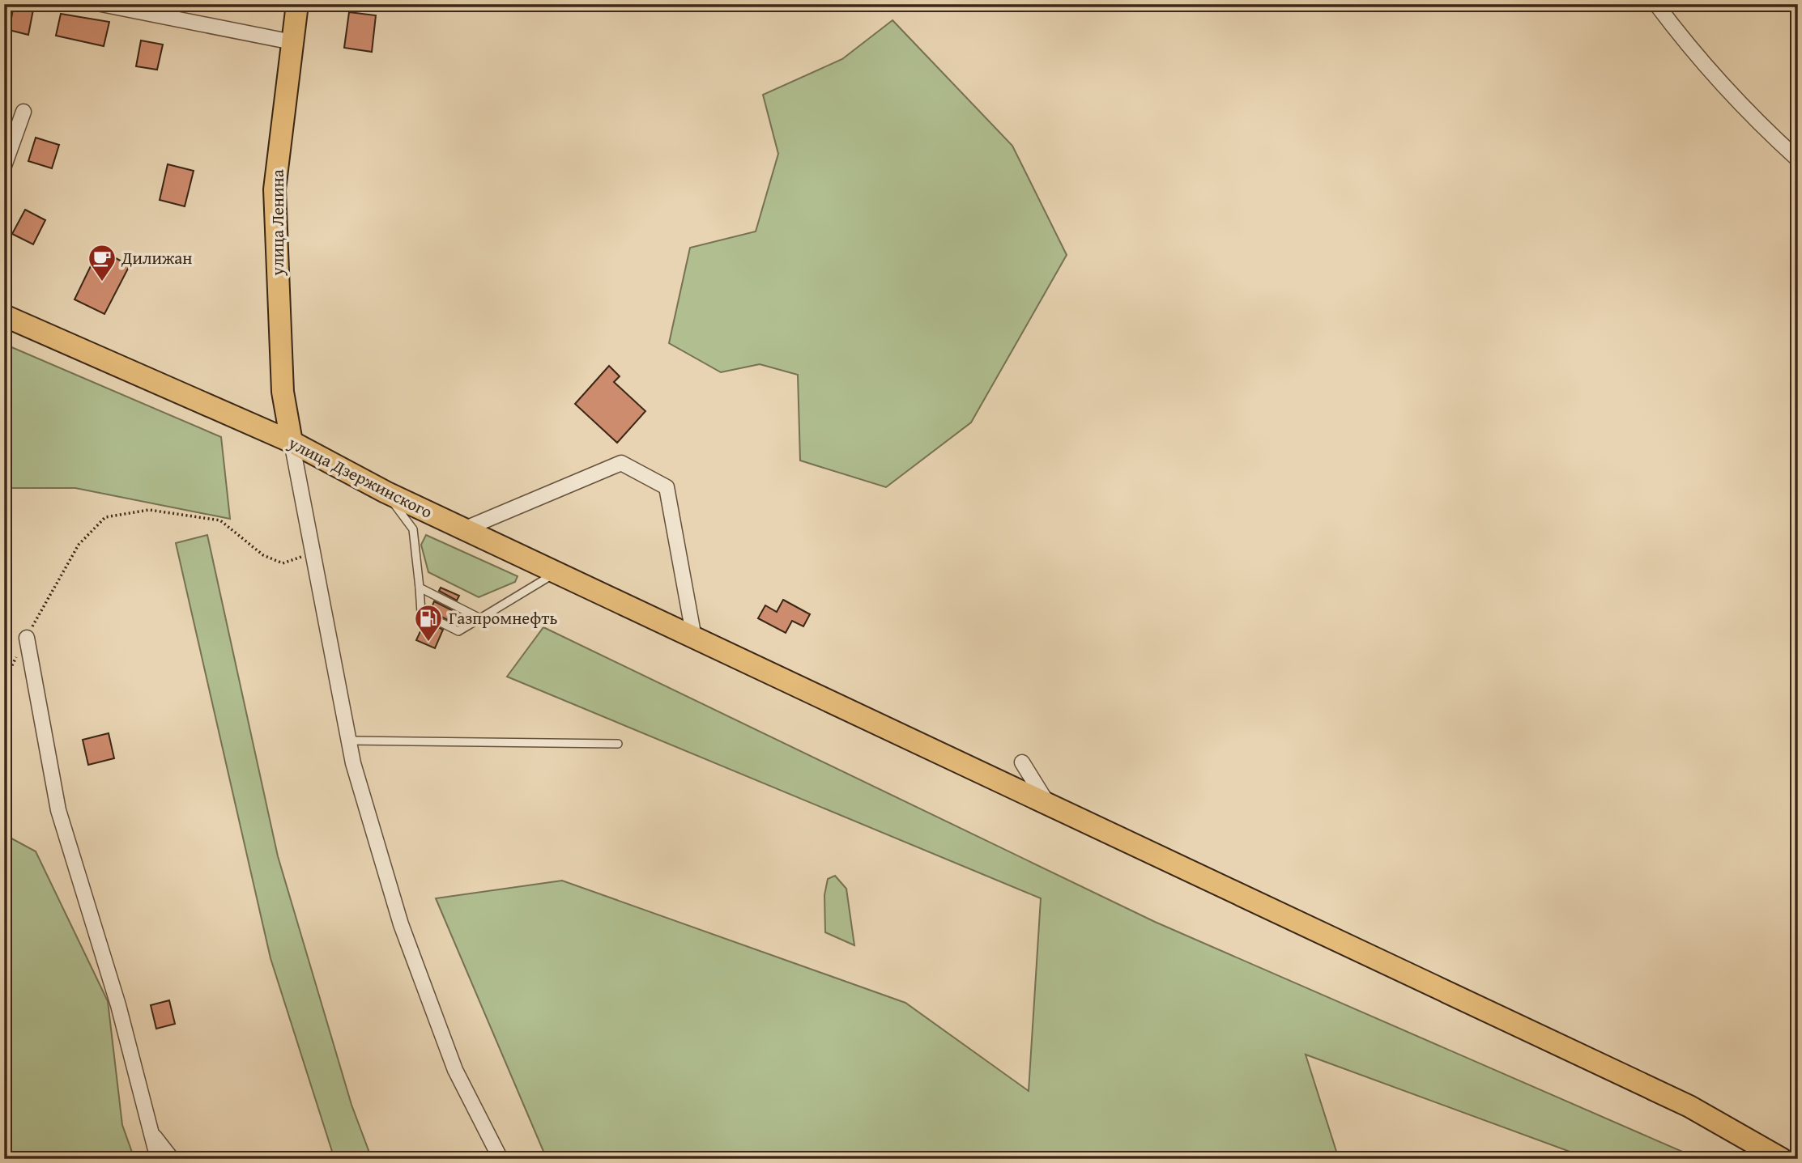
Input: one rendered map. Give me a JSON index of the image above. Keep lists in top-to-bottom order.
{
  "streets": {
    "main road": ["улица Ленина", "улица Дзержинского"]
  },
  "crossings": [
    ["улица Ленина", "улица Дзержинского"]
  ],
  "places": {
    "cafe": ["Дилижан"],
    "fuel station": ["Газпромнефть"]
  }
}
